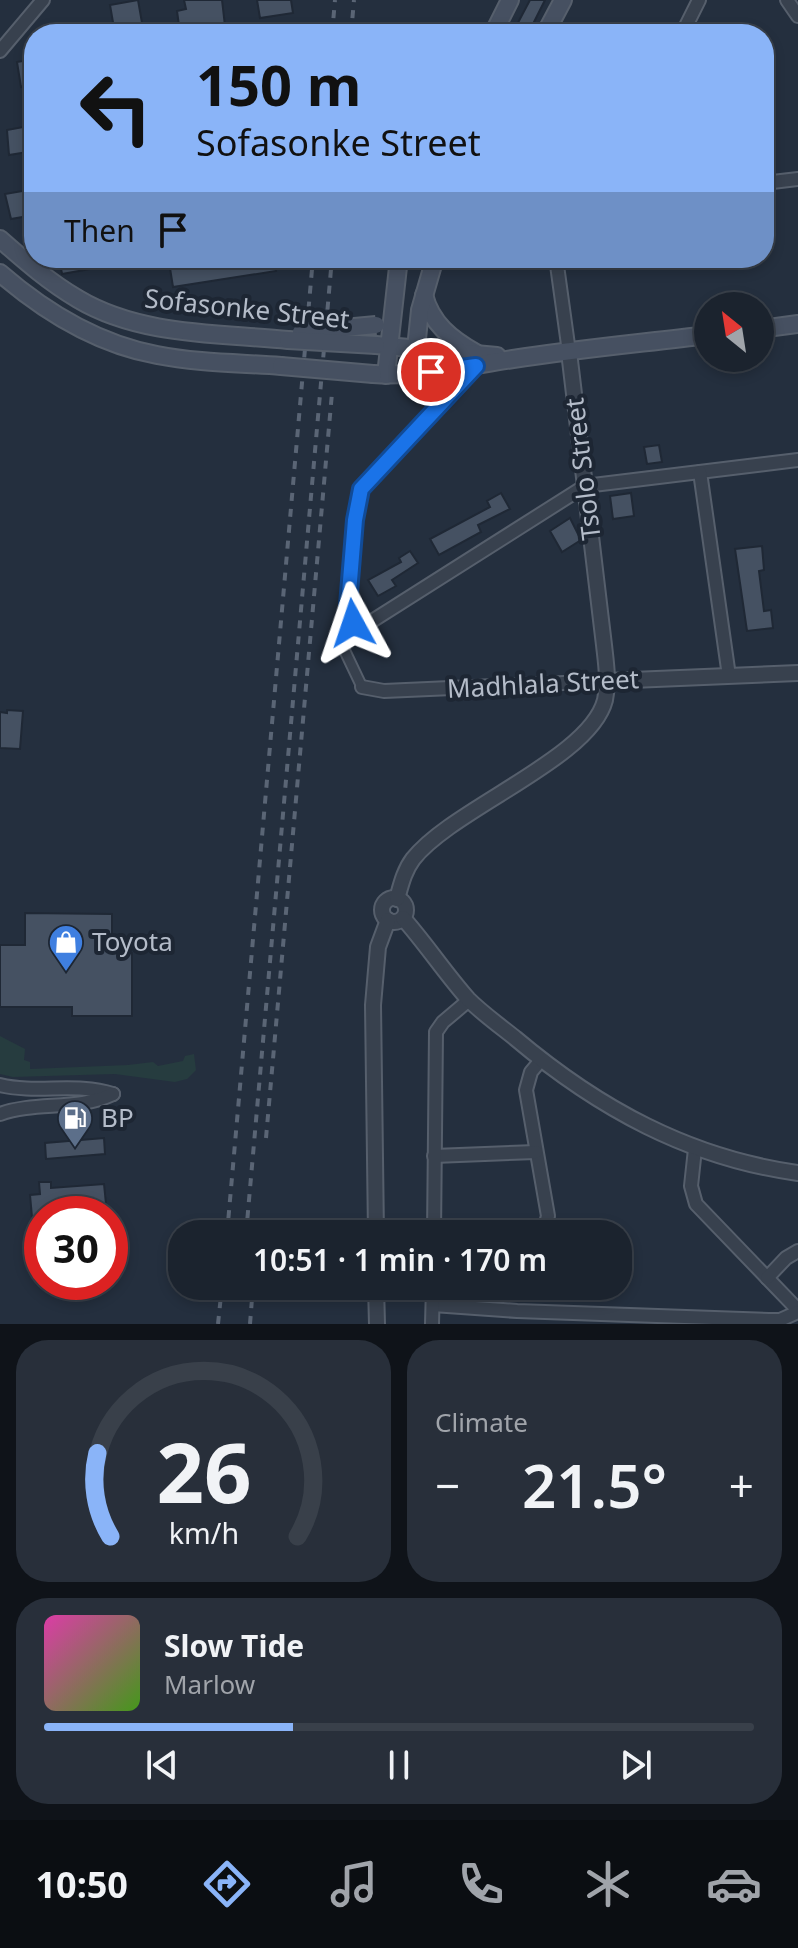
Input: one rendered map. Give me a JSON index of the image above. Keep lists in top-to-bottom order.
{
  "streets": {
    "main road": ["Sofasonke Street"],
    "street": ["Tsolo Street", "Madhlala Street"]
  },
  "crossings": [
    ["Sofasonke Street", "Tsolo Street"],
    ["Tsolo Street", "Madhlala Street"]
  ],
  "places": {
    "shop": ["Toyota"],
    "fuel station": ["BP"]
  },
  "north": "top left",
  "page": {
    "turn": ["150 m", "Sofasonke Street"],
    "then": "Then",
    "limit": "30",
    "trip": "10:51 · 1 min · 170 m",
    "tile": "Climate",
    "heat": ["−", "21.5°", "+"],
    "song": ["Slow Tide", "Marlow"],
    "tabs": "10:50",
    "gauge": ["26", "km/h"]
  }
}
